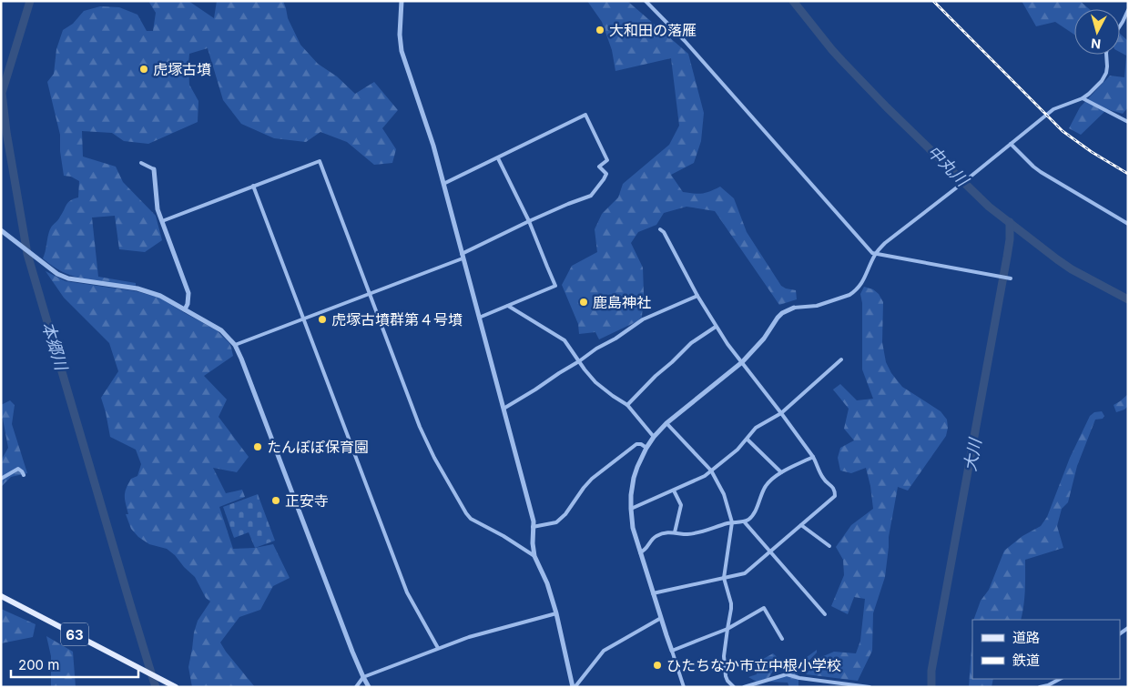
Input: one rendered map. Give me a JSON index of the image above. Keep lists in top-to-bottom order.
{
  "streets": {
    "main road": ["63"]
  },
  "water": ["中丸川", "本郷川", "大川"],
  "places": [
    "大和田の落雁",
    "虎塚古墳",
    "鹿島神社",
    "虎塚古墳群第４号墳",
    "たんぽぽ保育園",
    "正安寺",
    "ひたちなか市立中根小学校"
  ],
  "legend": ["道路", "鉄道"],
  "scale_bar": "200 m",
  "north": "bottom"
}
